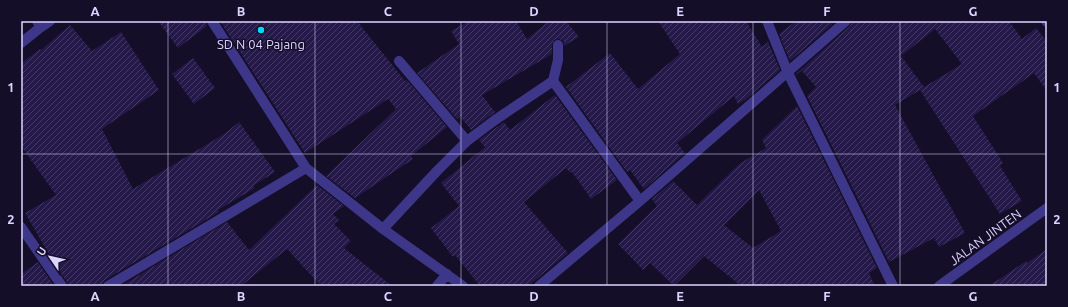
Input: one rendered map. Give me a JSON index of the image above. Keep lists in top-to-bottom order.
{
  "streets": {
    "street": ["JALAN JINTEN"]
  },
  "places": ["SD N 04 Pajang"],
  "north": "top left",
  "grid": {
    "columns": [
      "A",
      "B",
      "C",
      "D",
      "E",
      "F",
      "G"
    ],
    "rows": ["1", "2"]
  }
}
